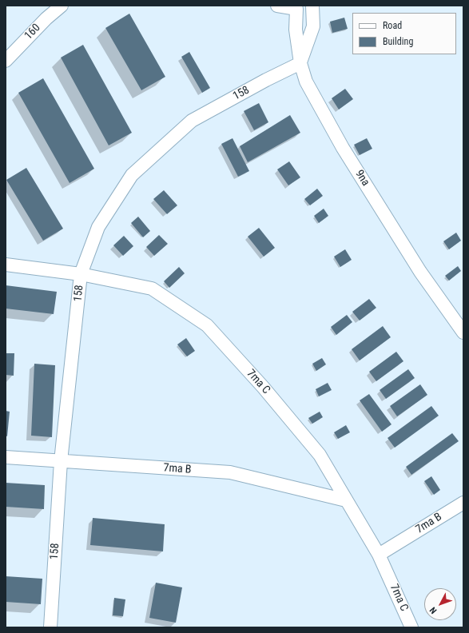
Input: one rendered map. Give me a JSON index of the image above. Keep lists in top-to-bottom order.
{
  "streets": {
    "street": [
      "160",
      "158",
      "9na",
      "7ma C",
      "7ma B"
    ]
  },
  "crossings": [
    ["158", "9na"],
    ["158", "7ma C"],
    ["158", "7ma B"],
    ["7ma C", "7ma B"]
  ],
  "legend": ["Road", "Building"],
  "north": "bottom left"
}
